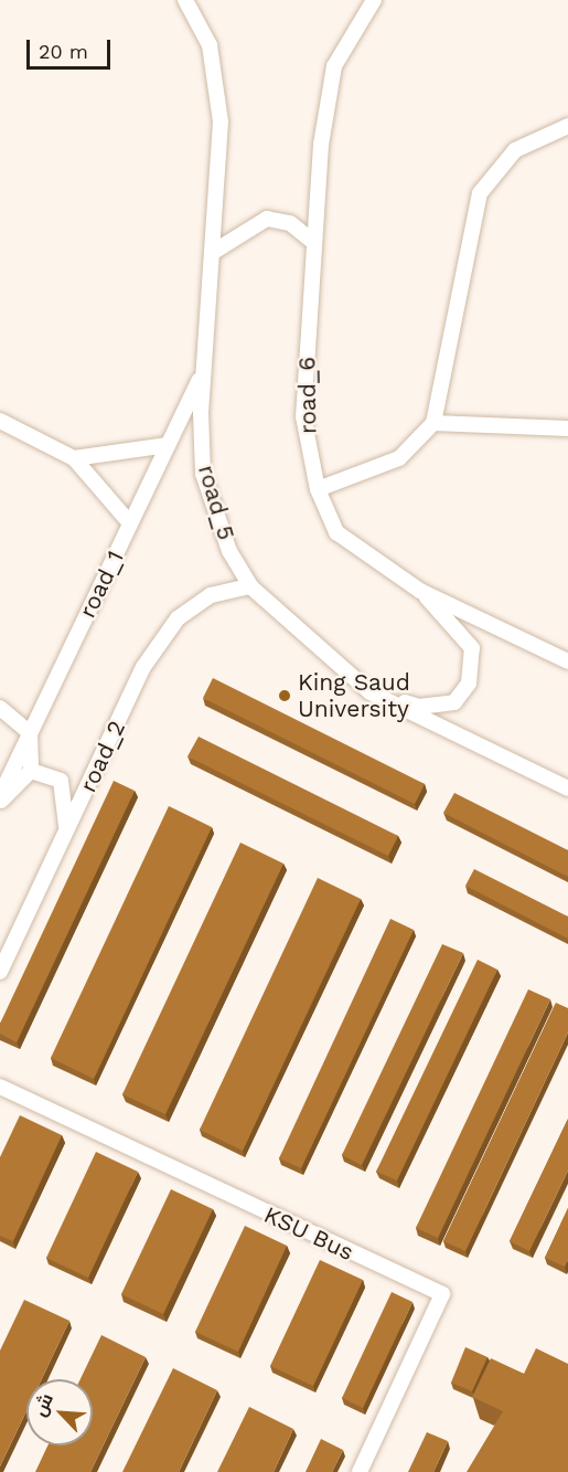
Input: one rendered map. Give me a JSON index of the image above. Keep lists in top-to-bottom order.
{
  "streets": {
    "lane": [
      "road_6",
      "road_5",
      "road_1",
      "road_2",
      "KSU Bus"
    ]
  },
  "crossings": [
    ["road_5", "road_1"],
    ["road_5", "road_2"]
  ],
  "places": ["King Saud University"],
  "scale_bar": "20 m",
  "north": "top left"
}
